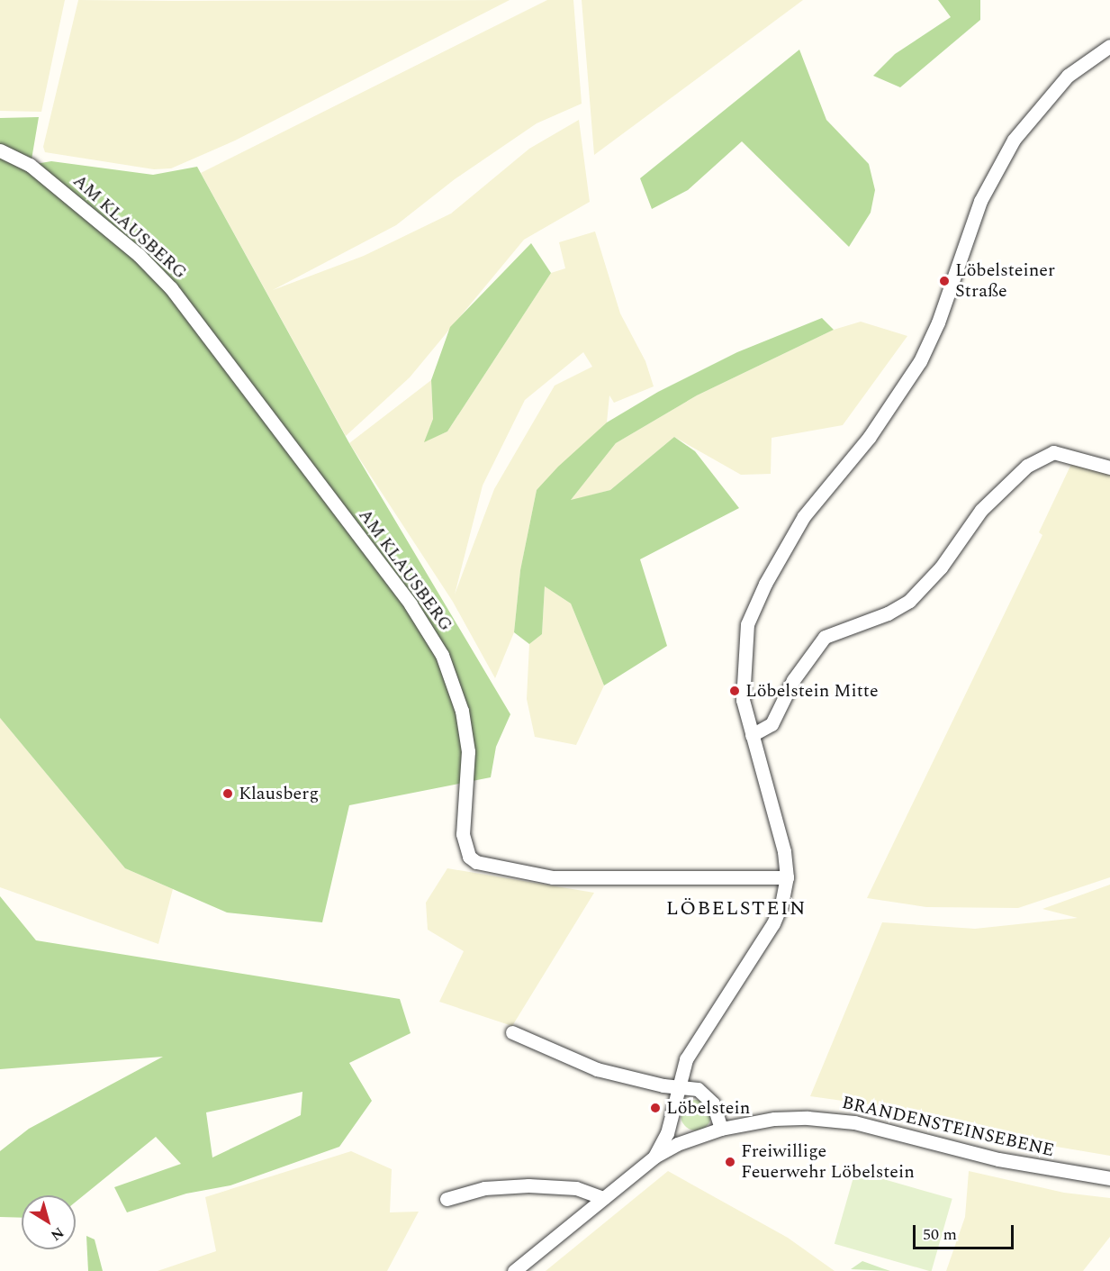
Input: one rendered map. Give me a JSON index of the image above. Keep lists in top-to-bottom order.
{
  "streets": {
    "street": ["AM KLAUSBERG", "BRANDENSTEINSEBENE"]
  },
  "districts": ["LÖBELSTEIN"],
  "places": [
    "Löbelsteiner Straße",
    "Löbelstein Mitte",
    "Klausberg",
    "Löbelstein",
    "Freiwillige Feuerwehr Löbelstein"
  ],
  "scale_bar": "50 m",
  "north": "bottom right"
}
